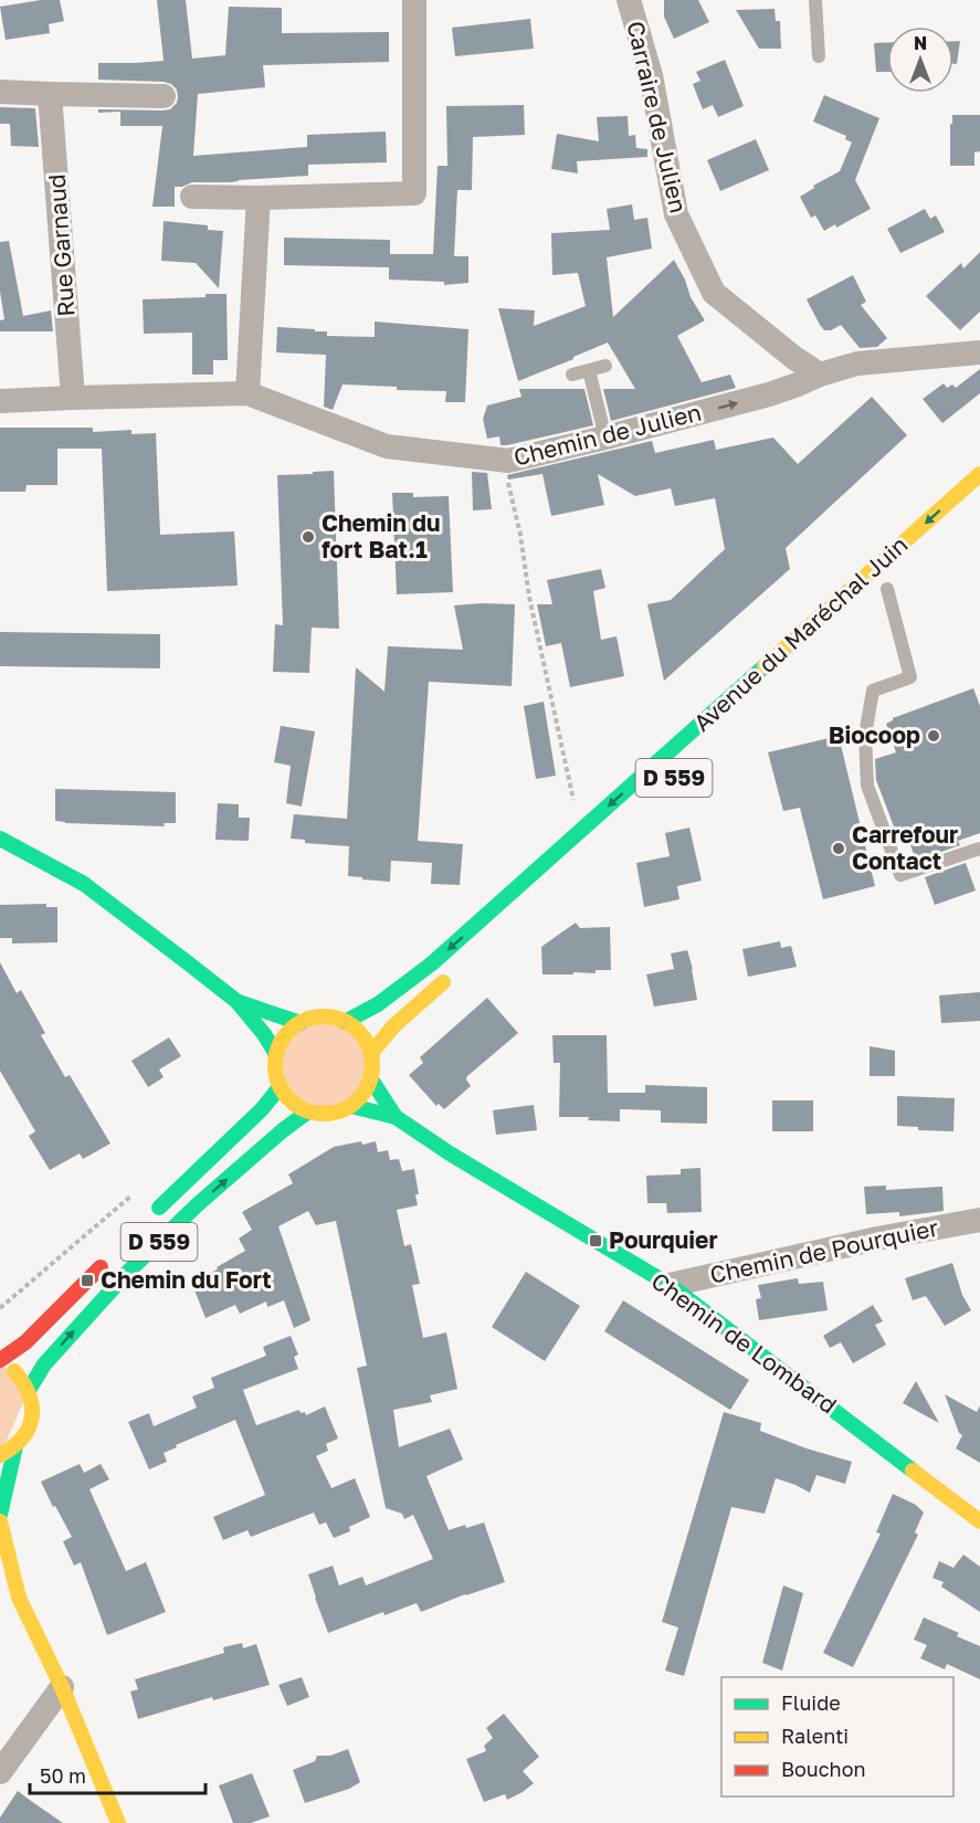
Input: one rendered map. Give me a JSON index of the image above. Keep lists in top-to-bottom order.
{
  "streets": {
    "main road": ["Avenue du Maréchal Juin", "D 559", "Chemin de Lombard"],
    "street": [
      "Carraire de Julien",
      "Rue Garnaud",
      "Chemin de Julien",
      "Chemin de Pourquier"
    ]
  },
  "crossings": [
    ["Carraire de Julien", "Chemin de Julien"],
    ["Rue Garnaud", "Chemin de Julien"],
    ["Avenue du Maréchal Juin", "D 559"],
    ["Avenue du Maréchal Juin", "Chemin de Lombard"],
    ["D 559", "Chemin de Lombard"],
    ["Chemin de Pourquier", "Chemin de Lombard"]
  ],
  "one_way": ["Avenue du Maréchal Juin"],
  "places": {
    "other": ["Chemin du fort Bat.1", "Biocoop", "Carrefour Contact"],
    "transit": ["Pourquier", "Chemin du Fort"]
  },
  "legend": ["Fluide", "Ralenti", "Bouchon"],
  "scale_bar": "50 m",
  "north": "top"
}
